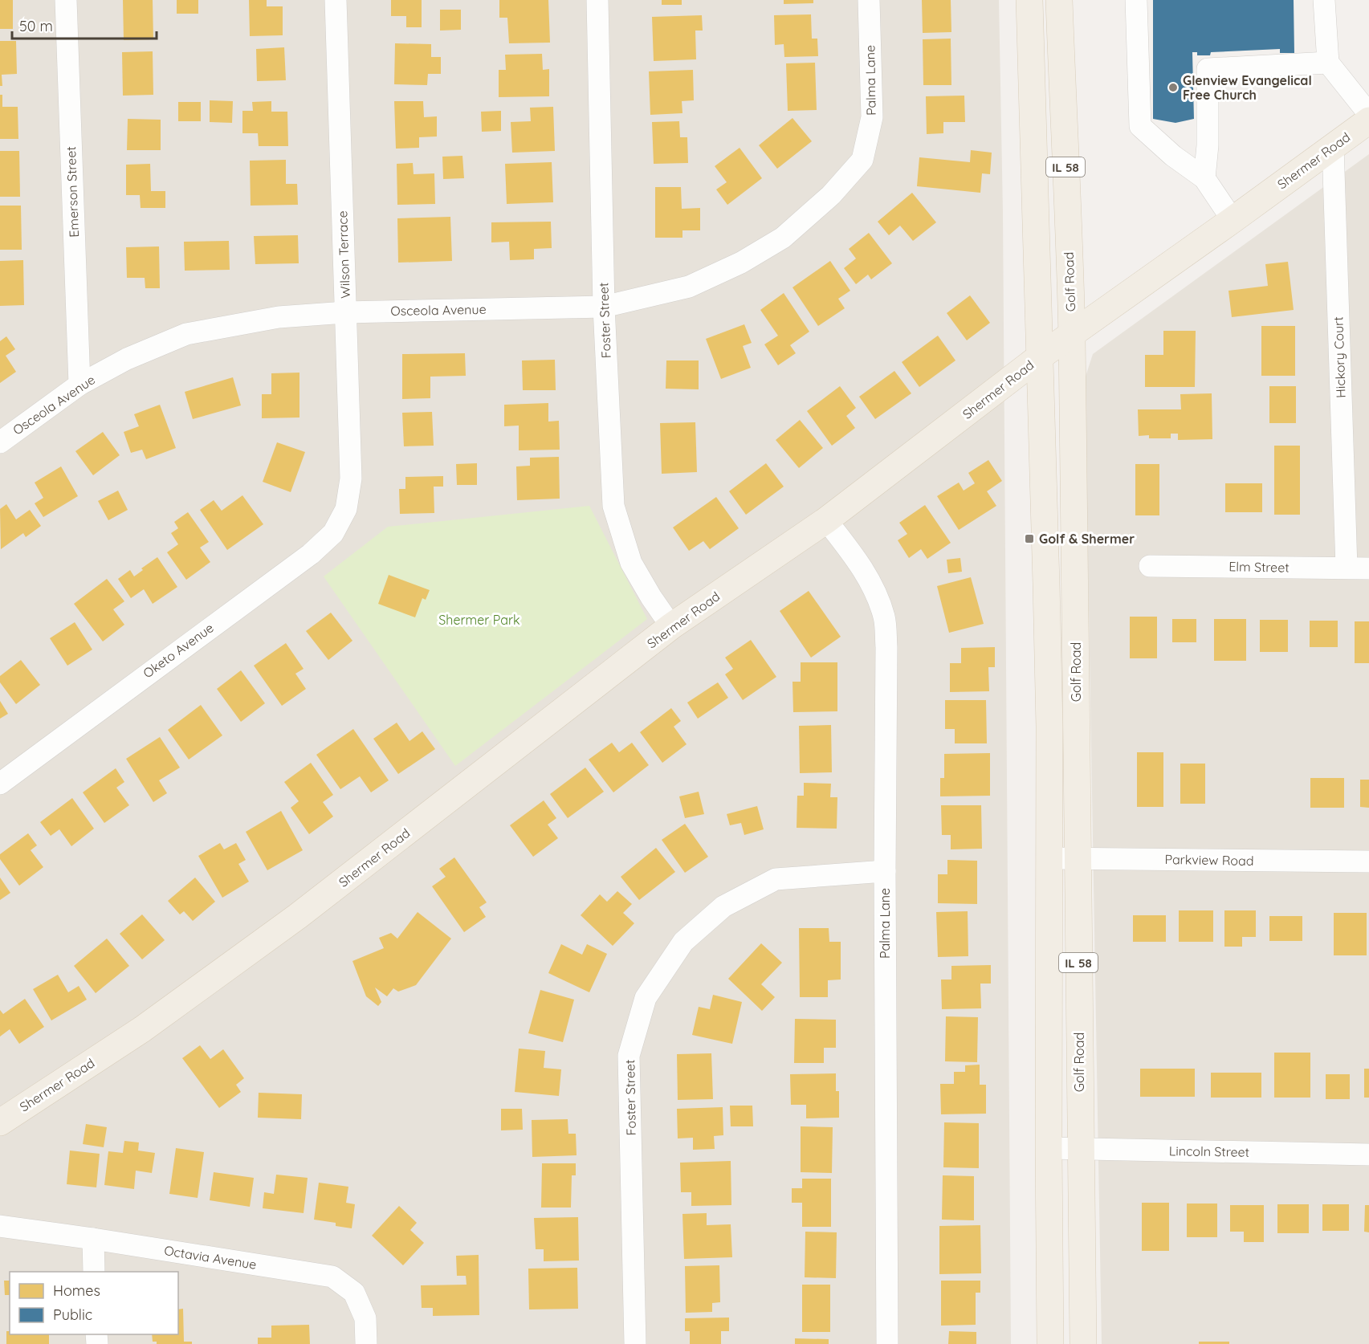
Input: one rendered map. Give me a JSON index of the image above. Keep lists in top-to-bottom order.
{
  "streets": {
    "main road": ["Shermer Road", "IL 58", "Golf Road"],
    "street": [
      "Palma Lane",
      "Emerson Street",
      "Wilson Terrace",
      "Osceola Avenue",
      "Foster Street",
      "Hickory Court",
      "Elm Street",
      "Oketo Avenue",
      "Parkview Road",
      "Lincoln Street",
      "Octavia Avenue"
    ]
  },
  "crossings": [
    ["Palma Lane", "Shermer Road"],
    ["Palma Lane", "Osceola Avenue"],
    ["Palma Lane", "Foster Street"],
    ["Shermer Road", "Golf Road"],
    ["Shermer Road", "Foster Street"],
    ["Shermer Road", "Hickory Court"],
    ["Emerson Street", "Osceola Avenue"],
    ["Wilson Terrace", "Osceola Avenue"],
    ["Wilson Terrace", "Oketo Avenue"],
    ["Golf Road", "Parkview Road"],
    ["Golf Road", "Lincoln Street"],
    ["Osceola Avenue", "Foster Street"],
    ["Hickory Court", "Elm Street"]
  ],
  "parks": ["Shermer Park"],
  "places": {
    "other": ["Glenview Evangelical Free Church"],
    "transit": ["Golf & Shermer"]
  },
  "legend": ["Homes", "Public"],
  "scale_bar": "50 m"
}
